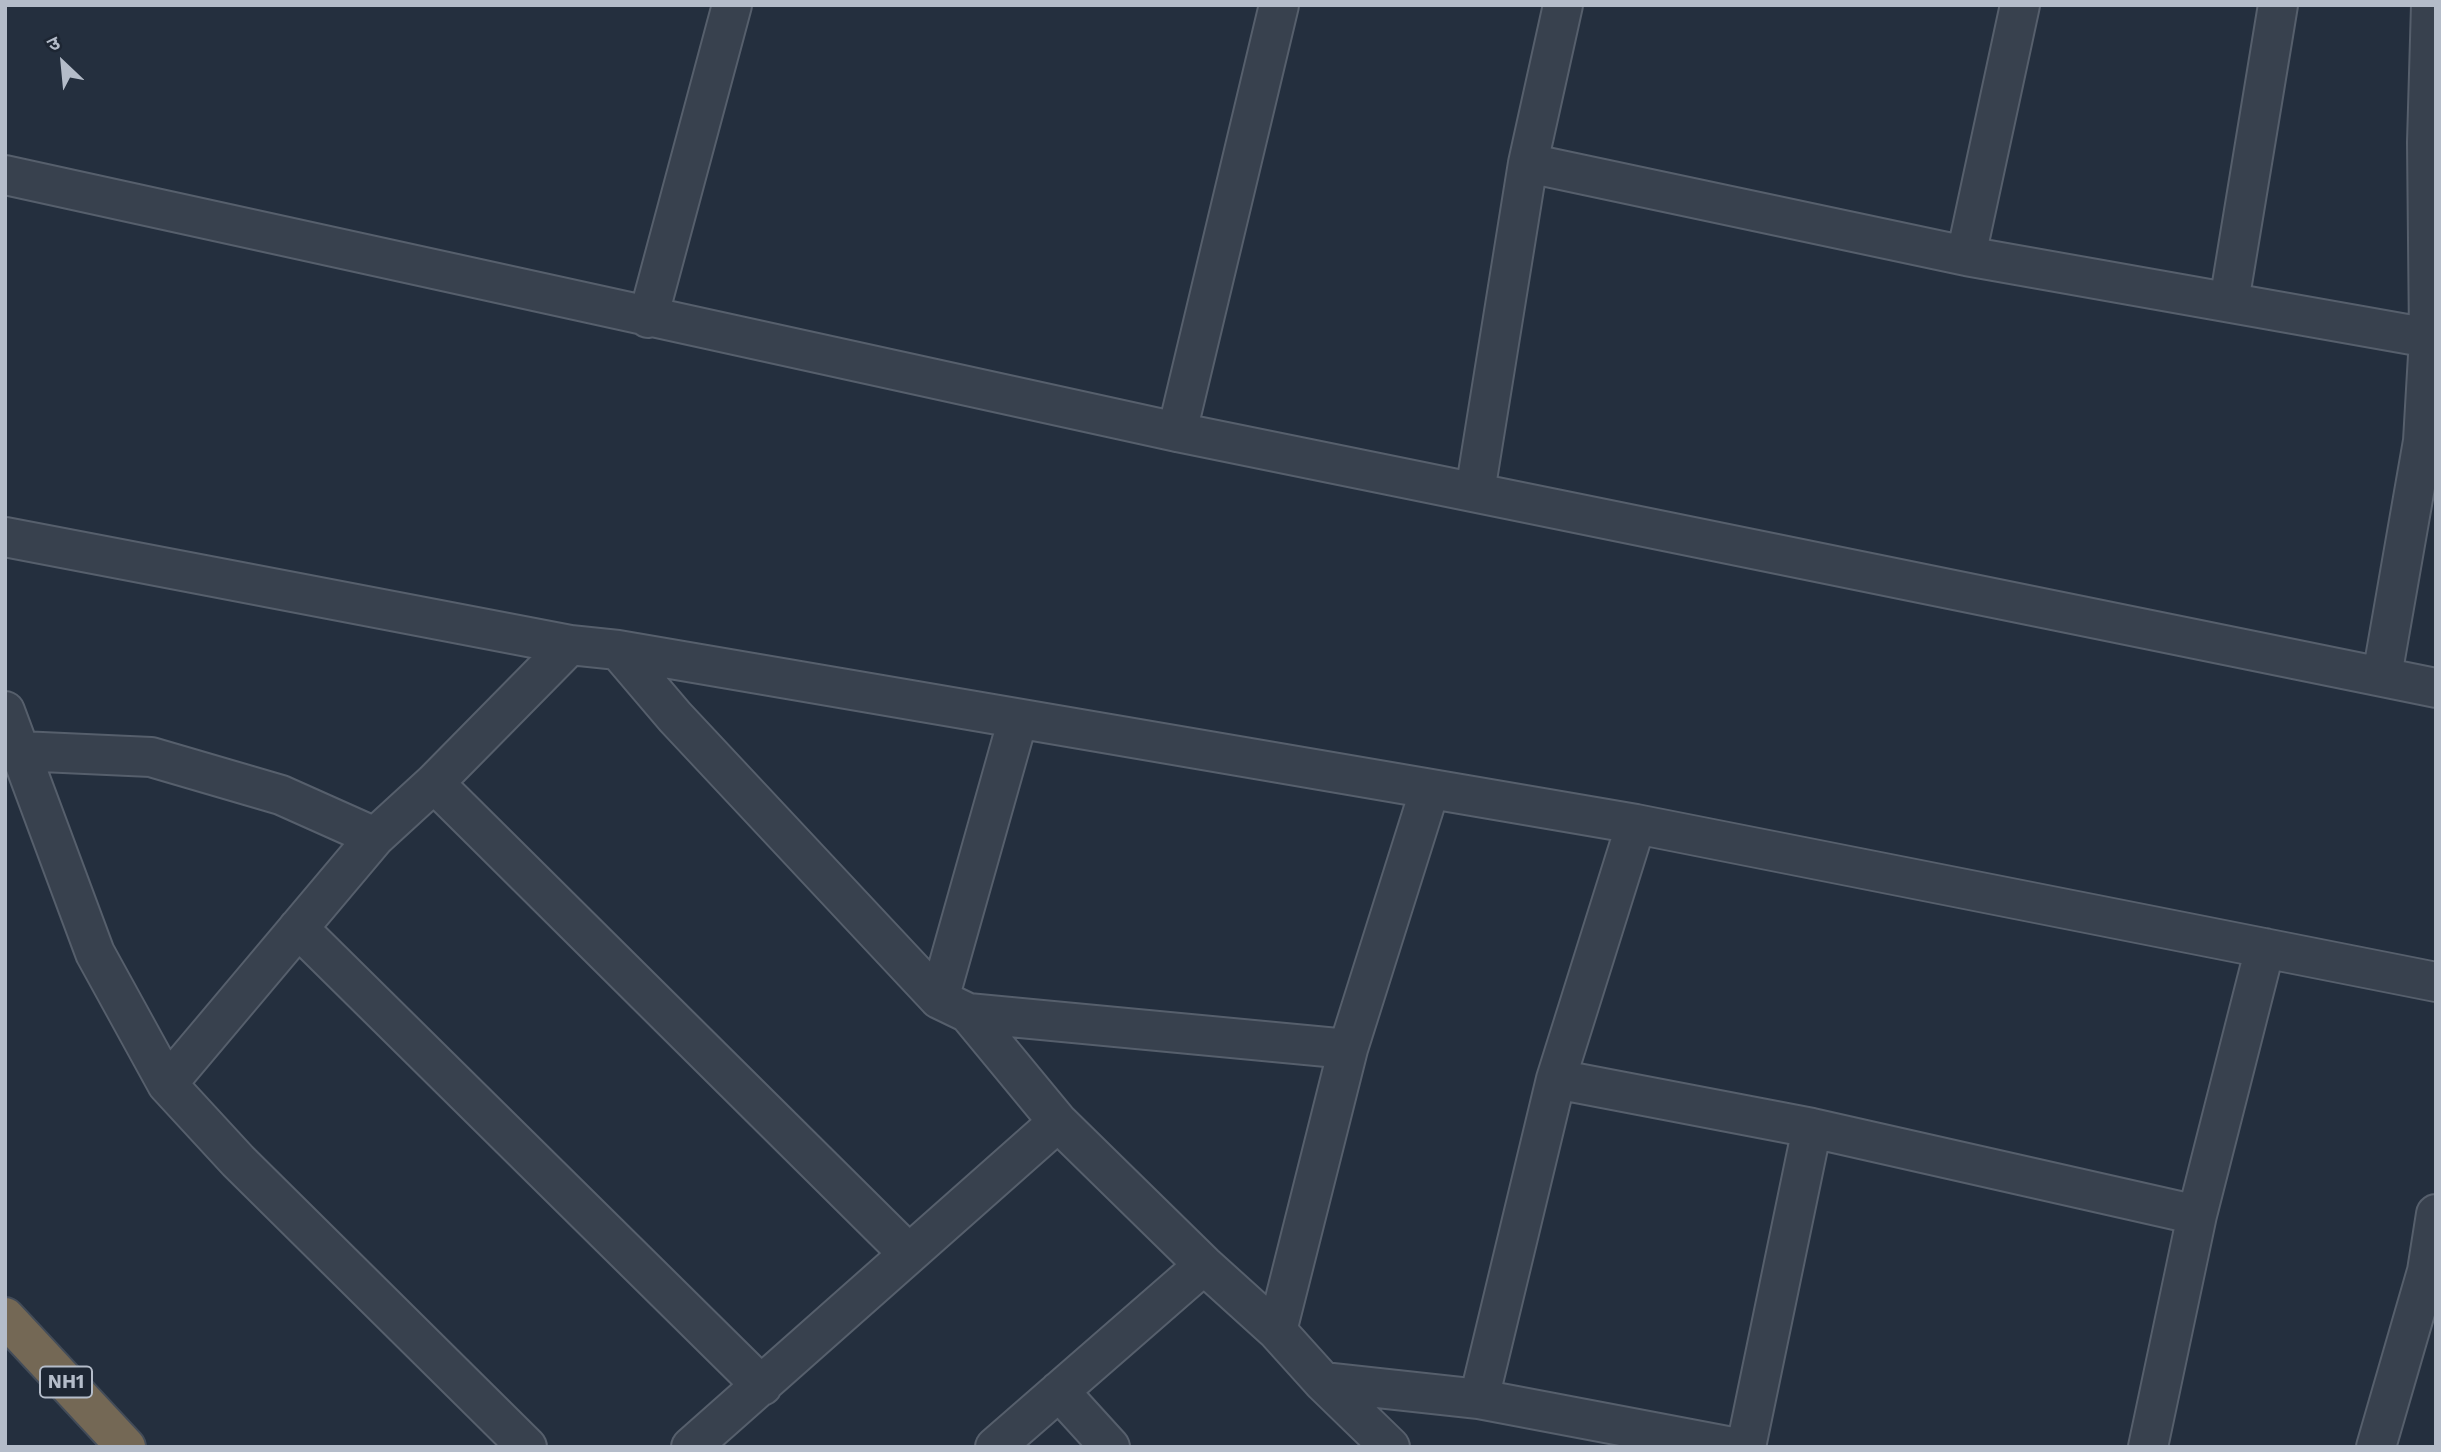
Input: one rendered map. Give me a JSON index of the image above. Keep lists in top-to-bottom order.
{
  "streets": {
    "highway": ["NH1"]
  },
  "north": "top left"
}
